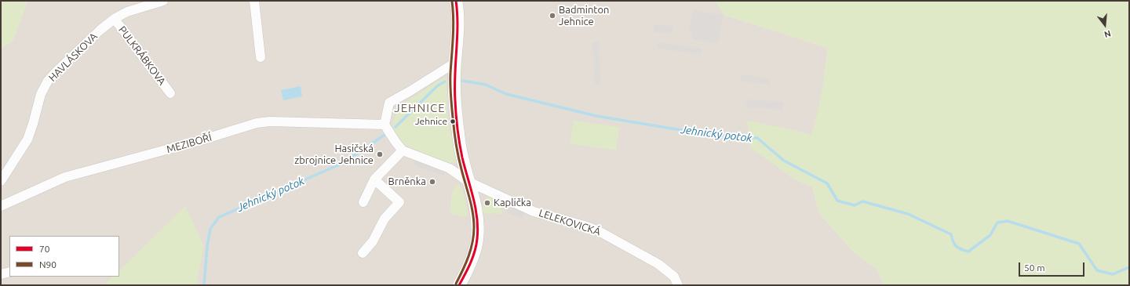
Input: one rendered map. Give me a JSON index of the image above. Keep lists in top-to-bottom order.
{
  "streets": {
    "street": [
      "PULKRÁBKOVA",
      "HAVLÁSKOVA",
      "MEZIBOŘÍ",
      "LELEKOVICKÁ"
    ]
  },
  "crossings": [
    ["PULKRÁBKOVA", "HAVLÁSKOVA"]
  ],
  "districts": ["JEHNICE"],
  "water": ["Jehnický potok"],
  "places": [
    "Badminton Jehnice",
    "Jehnice",
    "Hasičská zbrojnice Jehnice",
    "Brněnka",
    "Kaplička"
  ],
  "lines": ["transit line 70", "transit line N90"],
  "legend": ["70", "N90"],
  "scale_bar": "50 m",
  "north": "bottom"
}
